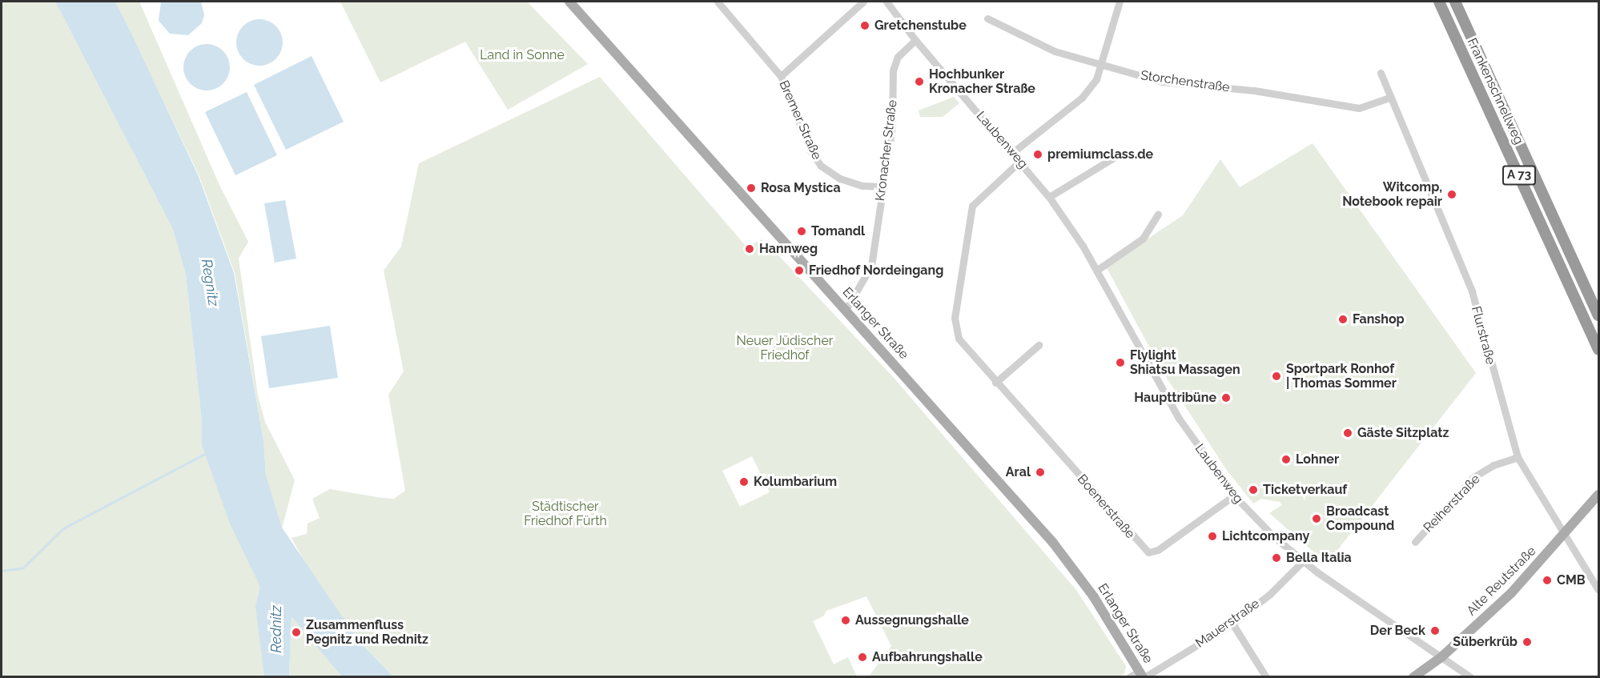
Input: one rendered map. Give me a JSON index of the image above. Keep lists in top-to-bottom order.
{
  "streets": {
    "highway": ["Frankenschnellweg", "A 73"],
    "main road": ["Erlanger Straße", "Alte Reutstraße"],
    "street": [
      "Storchenstraße",
      "Bremer Straße",
      "Laubenweg",
      "Kronacher Straße",
      "Flurstraße",
      "Reiherstraße",
      "Boenerstraße",
      "Mauerstraße"
    ]
  },
  "crossings": [
    ["Storchenstraße", "Flurstraße"],
    ["Bremer Straße", "Kronacher Straße"],
    ["Laubenweg", "Kronacher Straße"],
    ["Laubenweg", "Boenerstraße"],
    ["Laubenweg", "Alte Reutstraße"],
    ["Laubenweg", "Mauerstraße"],
    ["Kronacher Straße", "Erlanger Straße"],
    ["Erlanger Straße", "Mauerstraße"],
    ["Flurstraße", "Reiherstraße"],
    ["Flurstraße", "Alte Reutstraße"]
  ],
  "water": ["Regnitz", "Rednitz"],
  "parks": ["Land in Sonne", "Neuer Jüdischer Friedhof", "Städtischer Friedhof Fürth"],
  "places": [
    "Gretchenstube",
    "Hochbunker Kronacher Straße",
    "premiumclass.de",
    "Rosa Mystica",
    "Witcomp, Notebook repair",
    "Tomandl",
    "Hannweg",
    "Friedhof Nordeingang",
    "Fanshop",
    "Flylight Shiatsu Massagen",
    "Sportpark Ronhof | Thomas Sommer",
    "Haupttribüne",
    "Gäste Sitzplatz",
    "Lohner",
    "Aral",
    "Kolumbarium",
    "Ticketverkauf",
    "Broadcast Compound",
    "Lichtcompany",
    "Bella Italia",
    "CMB",
    "Aussegnungshalle",
    "Der Beck",
    "Zusammenfluss Pegnitz und Rednitz",
    "Süberkrüb",
    "Aufbahrungshalle"
  ]
}
